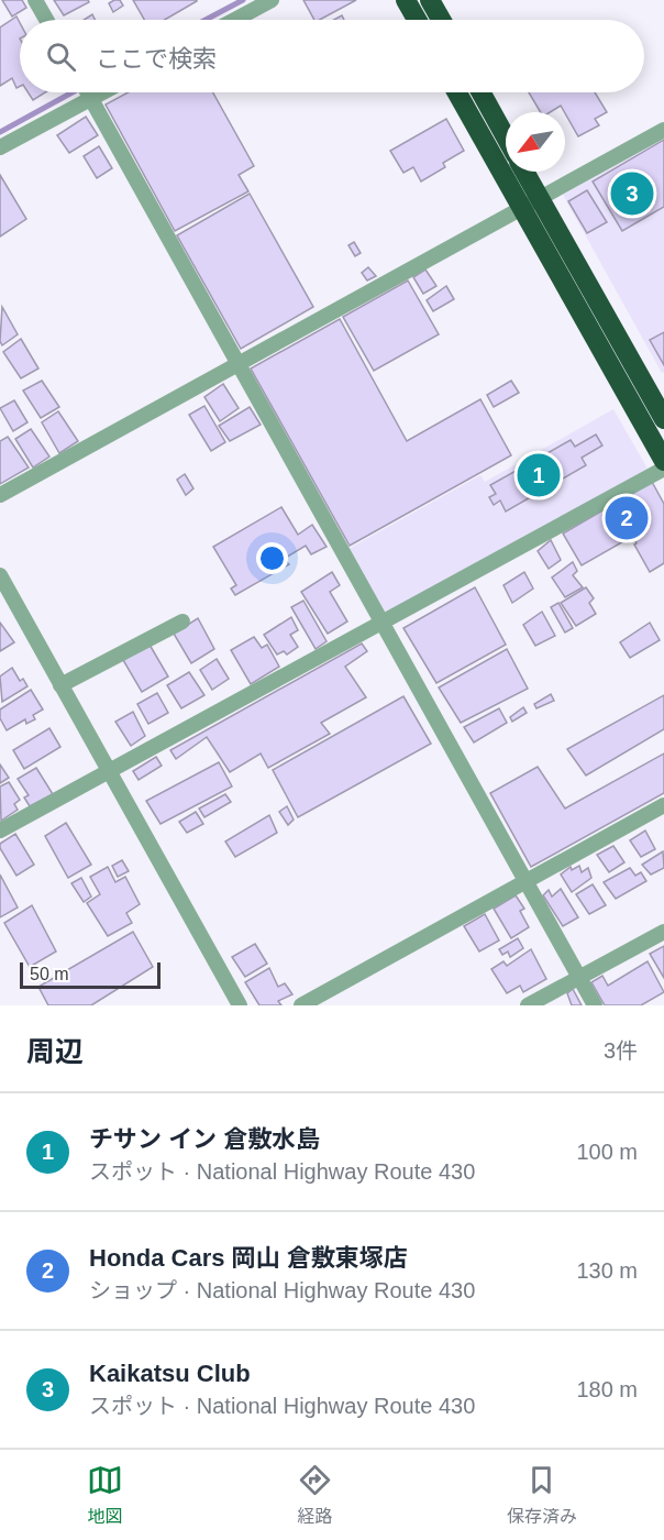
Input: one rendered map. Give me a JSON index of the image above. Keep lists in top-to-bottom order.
{
  "scale_bar": "50 m",
  "north": "bottom left",
  "page": {
    "search": "ここで検索",
    "pins": ["3", "1", "2"],
    "scale": "50 m",
    "heading": ["周辺", "3件"],
    "list": [
      {
        "mark": "1",
        "name": "チサン イン 倉敷水島",
        "note": "スポット · National Highway Route 430",
        "value": "100 m"
      },
      {
        "mark": "2",
        "name": "Honda Cars 岡山 倉敷東塚店",
        "note": "ショップ · National Highway Route 430",
        "value": "130 m"
      },
      {
        "mark": "3",
        "name": "Kaikatsu Club",
        "note": "スポット · National Highway Route 430",
        "value": "180 m"
      }
    ],
    "nav": ["地図", "経路", "保存済み"]
  }
}
